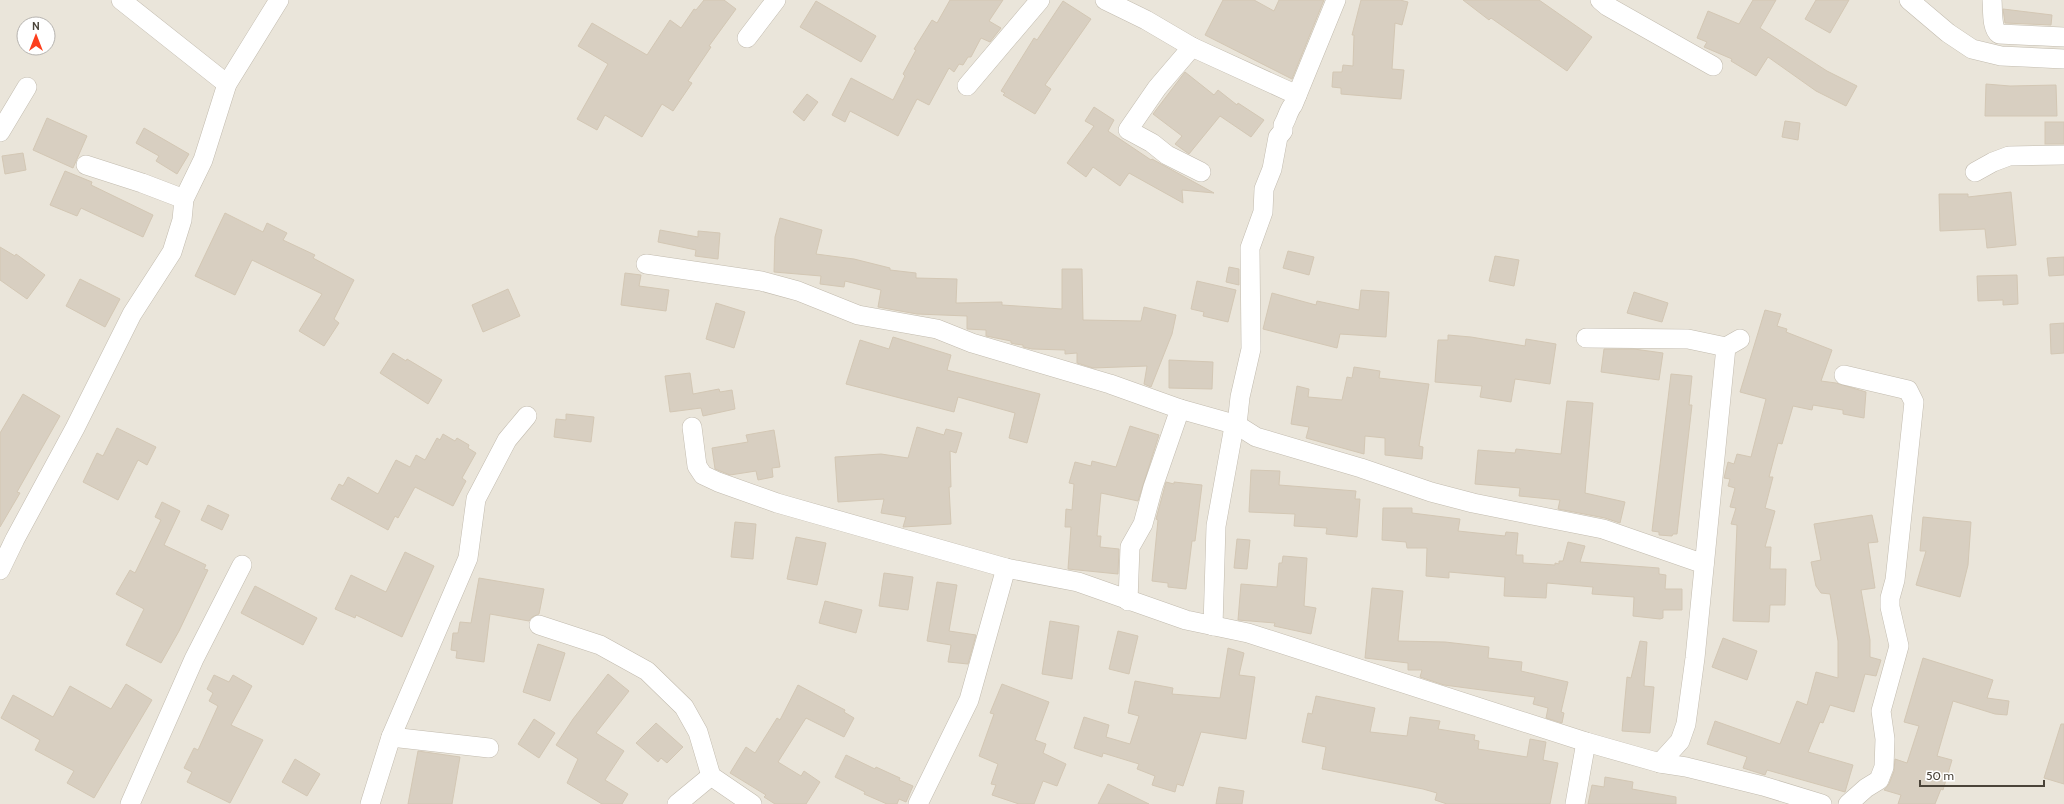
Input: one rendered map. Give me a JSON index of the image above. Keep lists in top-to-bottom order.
{
  "scale_bar": "50 m",
  "north": "top"
}
